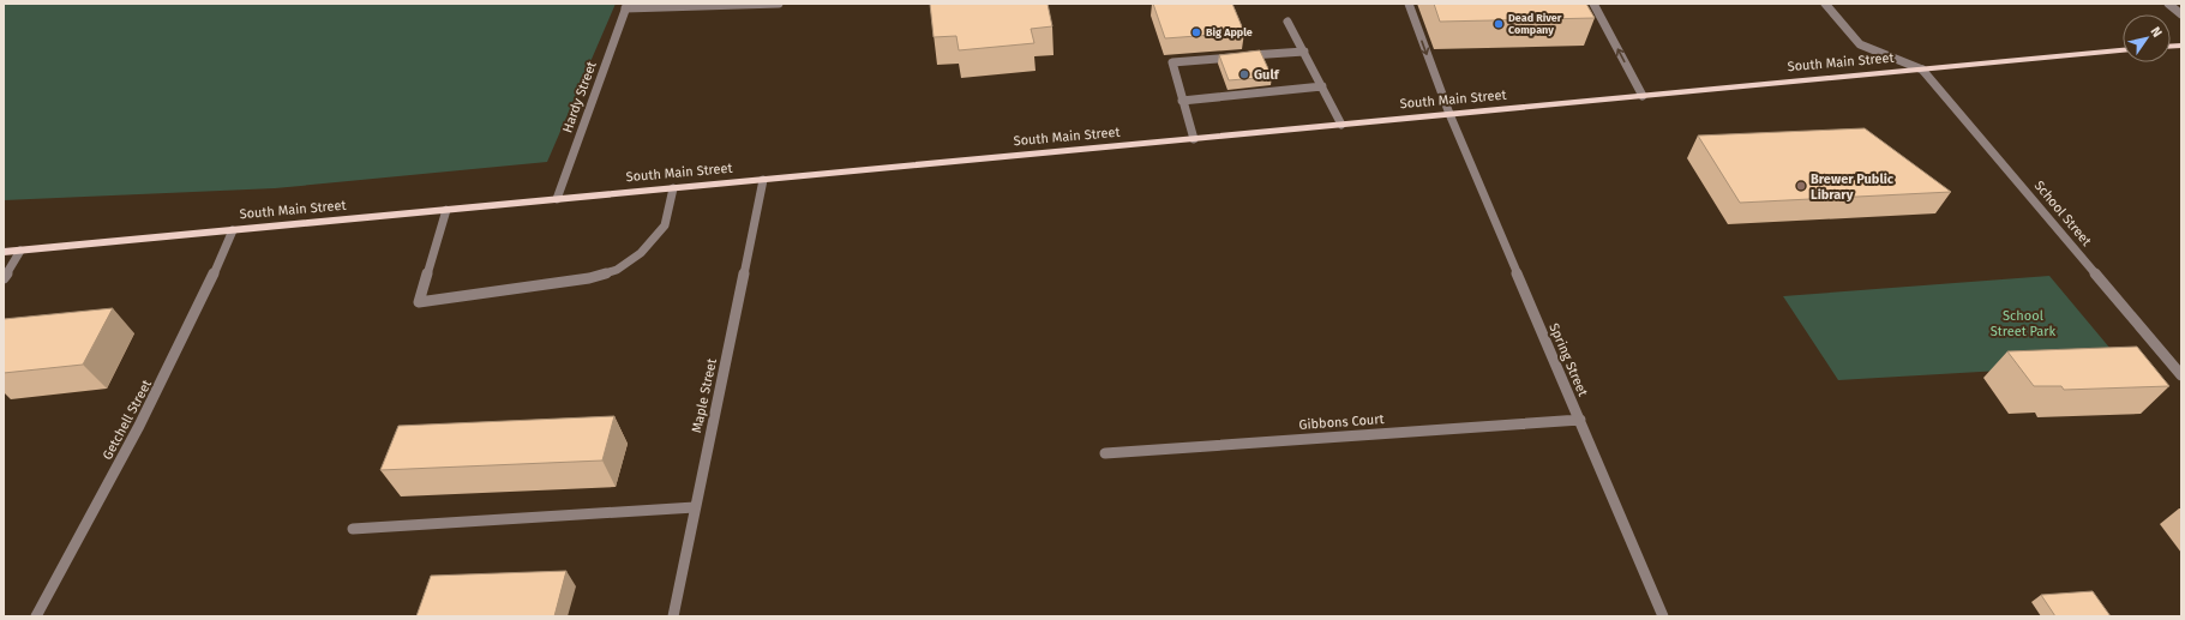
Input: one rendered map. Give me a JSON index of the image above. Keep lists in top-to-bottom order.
{
  "streets": {
    "main road": ["South Main Street"],
    "street": [
      "Hardy Street",
      "School Street",
      "Spring Street",
      "Maple Street",
      "Getchell Street",
      "Gibbons Court"
    ]
  },
  "crossings": [
    ["South Main Street", "Hardy Street"],
    ["South Main Street", "School Street"],
    ["South Main Street", "Spring Street"],
    ["South Main Street", "Maple Street"],
    ["South Main Street", "Getchell Street"],
    ["Spring Street", "Gibbons Court"]
  ],
  "parks": ["School Street Park"],
  "places": [
    "Dead River Company",
    "Big Apple",
    "Gulf",
    "Brewer Public Library"
  ],
  "north": "top right"
}
